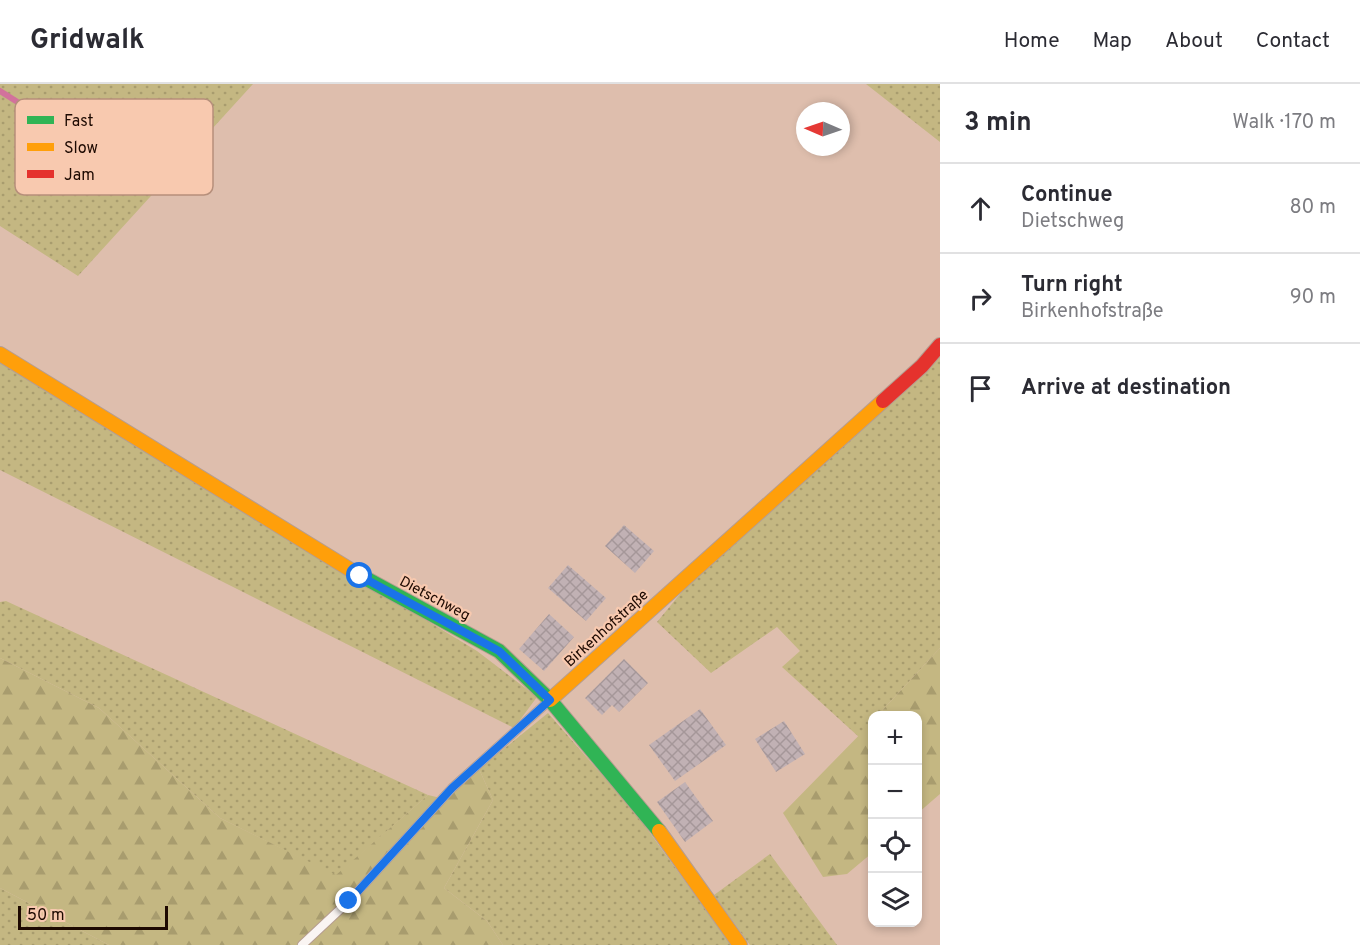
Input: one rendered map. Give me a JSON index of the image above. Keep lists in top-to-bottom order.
{
  "streets": {
    "street": ["Dietschweg", "Birkenhofstraße"]
  },
  "crossings": [
    ["Dietschweg", "Birkenhofstraße"]
  ],
  "legend": ["Fast", "Slow", "Jam"],
  "scale_bar": "50 m",
  "north": "left",
  "page": {
    "header": "Gridwalk",
    "nav": [
      "Home",
      "Map",
      "About",
      "Contact"
    ],
    "heading": ["3 min", "Walk · 170 m"],
    "list": [
      ["Continue", "Dietschweg", "80 m"],
      ["Turn right", "Birkenhofstraße", "90 m"],
      "Arrive at destination"
    ],
    "map_buttons": ["+", "−"],
    "scale": "50 m"
  }
}
